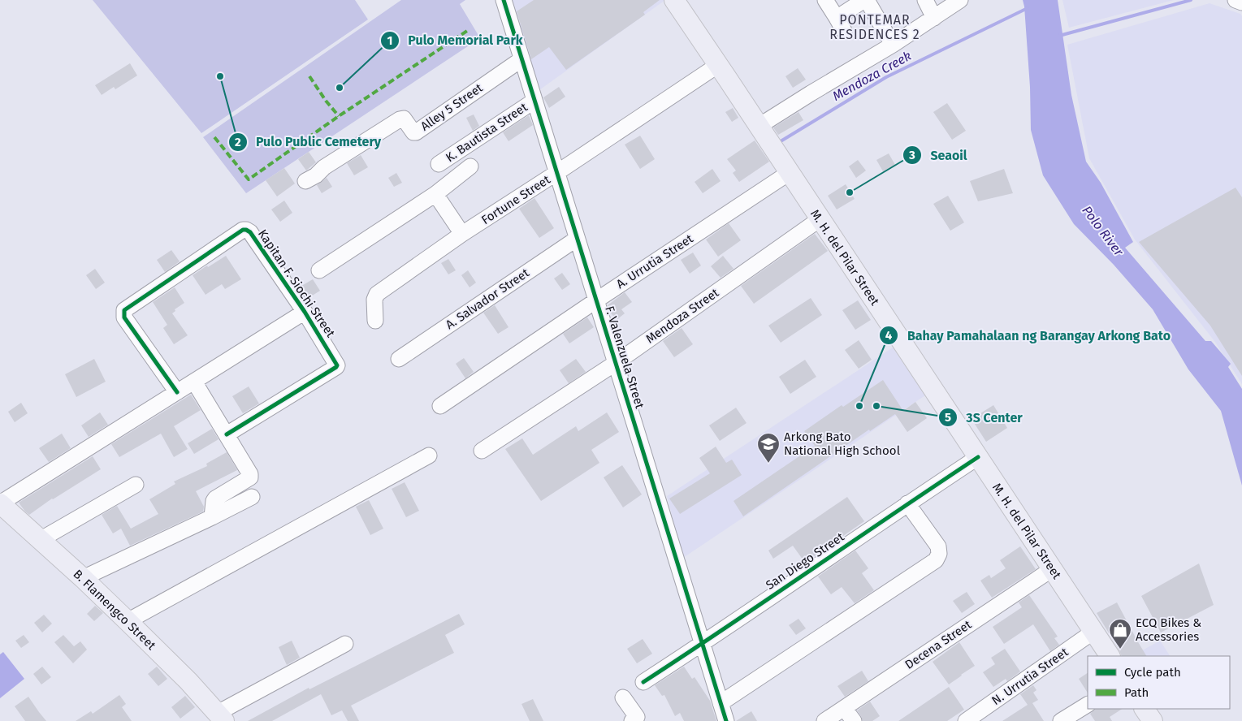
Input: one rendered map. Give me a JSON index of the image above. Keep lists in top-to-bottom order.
{
  "streets": {
    "main road": ["M. H. del Pilar Street", "B. Flamengco Street"],
    "street": [
      "Alley 5 Street",
      "K. Bautista Street",
      "Fortune Street",
      "A. Urrutia Street",
      "Kapitan F. Siochi Street",
      "A. Salvador Street",
      "Mendoza Street",
      "F. Valenzuela Street",
      "San Diego Street",
      "Decena Street",
      "N. Urrutia Street"
    ]
  },
  "crossings": [
    ["Alley 5 Street", "F. Valenzuela Street"],
    ["K. Bautista Street", "F. Valenzuela Street"],
    ["Fortune Street", "M. H. del Pilar Street"],
    ["Fortune Street", "F. Valenzuela Street"],
    ["M. H. del Pilar Street", "A. Urrutia Street"],
    ["M. H. del Pilar Street", "Mendoza Street"],
    ["M. H. del Pilar Street", "San Diego Street"],
    ["M. H. del Pilar Street", "Decena Street"],
    ["M. H. del Pilar Street", "N. Urrutia Street"],
    ["A. Urrutia Street", "F. Valenzuela Street"],
    ["Kapitan F. Siochi Street", "B. Flamengco Street"],
    ["A. Salvador Street", "F. Valenzuela Street"],
    ["Mendoza Street", "F. Valenzuela Street"],
    ["F. Valenzuela Street", "San Diego Street"]
  ],
  "districts": ["PONTEMAR RESIDENCES 2"],
  "water": ["Mendoza Creek", "Polo River"],
  "places": {
    "other": [
      "Pulo Public Cemetery",
      "Pulo Memorial Park",
      "Seaoil",
      "Bahay Pamahalaan ng Barangay Arkong Bato",
      "3S Center"
    ],
    "school or university": ["Arkong Bato National High School"],
    "shop": ["ECQ Bikes & Accessories"]
  },
  "legend": ["Cycle path", "Path"]
}
